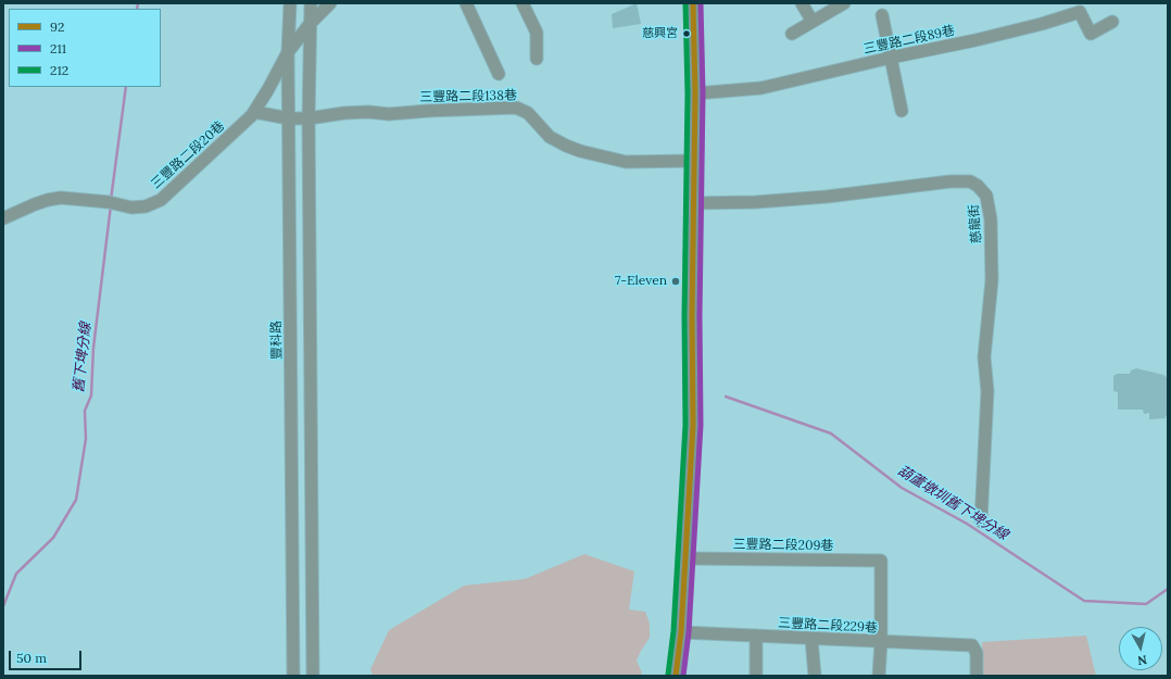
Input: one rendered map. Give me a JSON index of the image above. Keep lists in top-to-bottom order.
{
  "streets": {
    "street": [
      "三豐路二段89巷",
      "三豐路二段138巷",
      "三豐路二段20巷",
      "慈龍街",
      "豐科路",
      "三豐路二段209巷",
      "三豐路二段229巷"
    ]
  },
  "crossings": [
    ["三豐路二段138巷", "三豐路二段20巷"],
    ["三豐路二段138巷", "豐科路"],
    ["三豐路二段20巷", "豐科路"],
    ["三豐路二段209巷", "三豐路二段229巷"]
  ],
  "water": ["舊下埤分線", "葫蘆墩圳舊下埤分線"],
  "places": ["慈興宮", "7-Eleven"],
  "lines": ["transit line 92", "transit line 211", "transit line 212"],
  "legend": ["92", "211", "212"],
  "scale_bar": "50 m",
  "north": "bottom"
}
